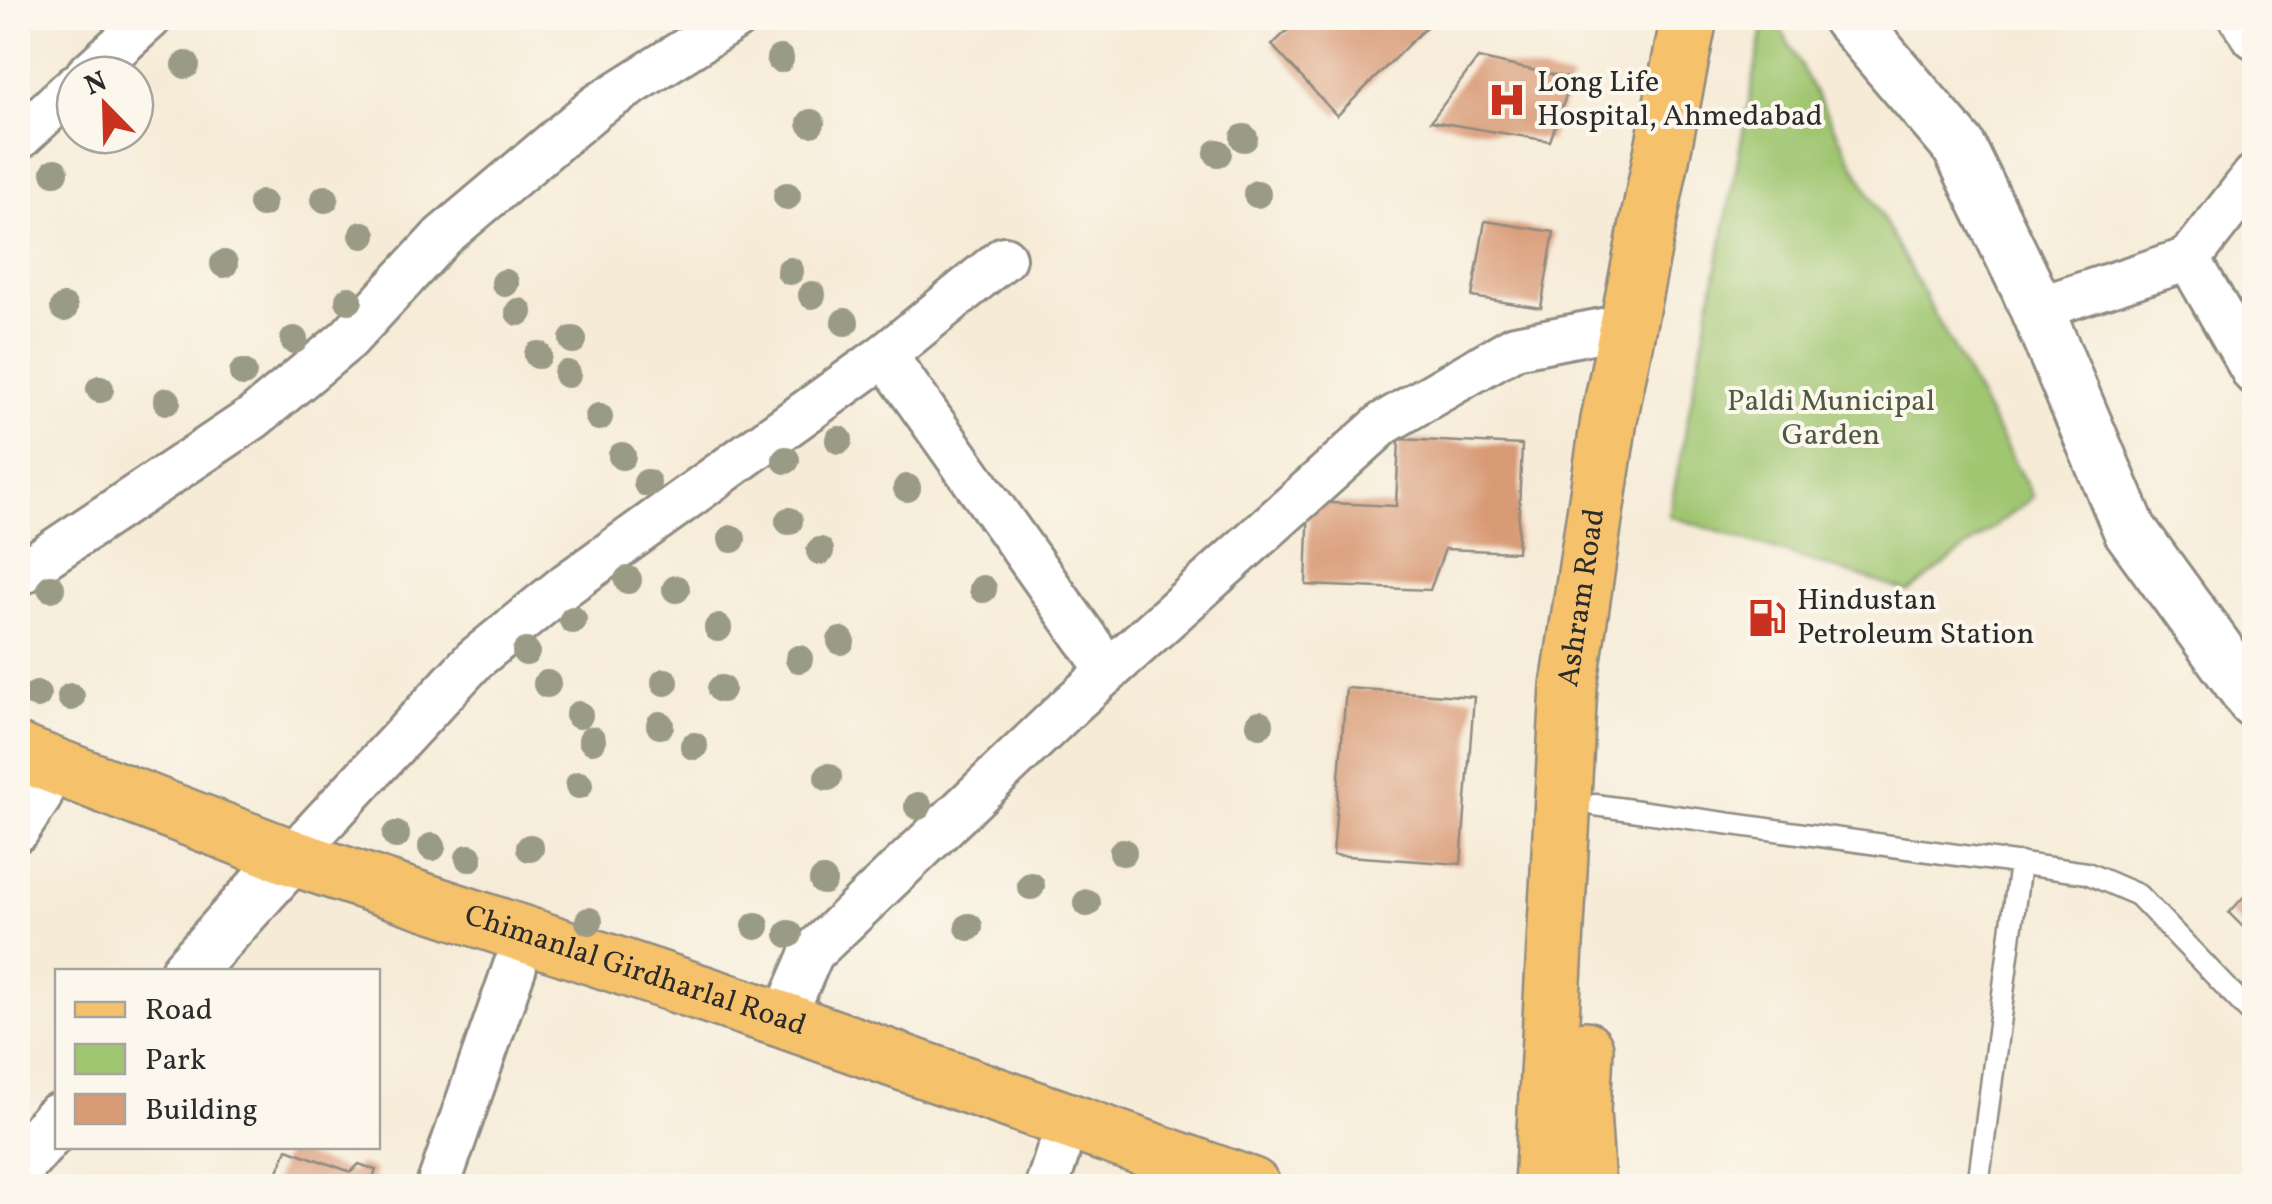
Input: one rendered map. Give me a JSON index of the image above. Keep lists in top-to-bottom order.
{
  "streets": {
    "main road": ["Ashram Road", "Chimanlal Girdharlal Road"]
  },
  "parks": ["Paldi Municipal Garden"],
  "places": {
    "hospital": ["Long Life Hospital, Ahmedabad"],
    "fuel station": ["Hindustan Petroleum Station"]
  },
  "legend": ["Road", "Park", "Building"],
  "north": "top left"
}
